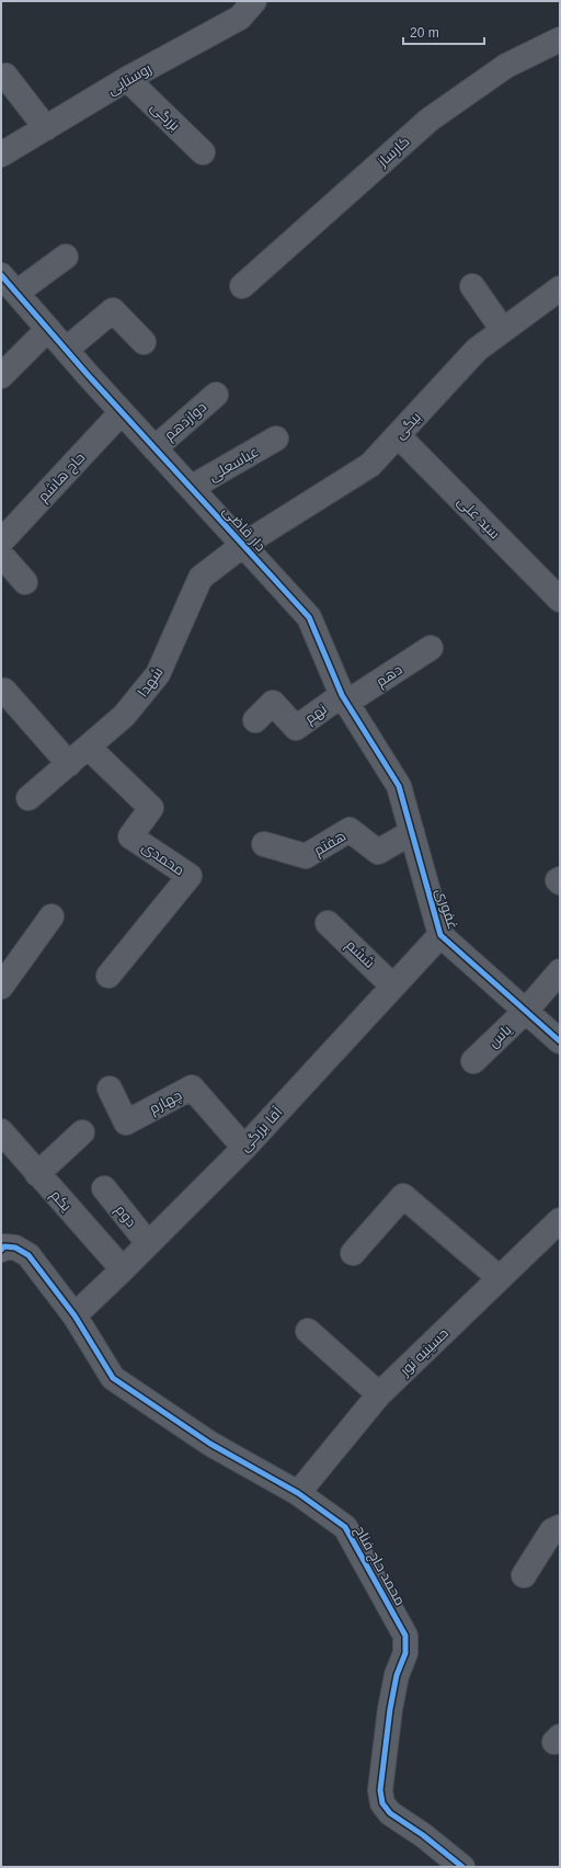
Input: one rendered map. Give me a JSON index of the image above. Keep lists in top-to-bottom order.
{
  "streets": {
    "street": [
      "روستایی",
      "بزرگی",
      "کارساز",
      "دوازدهم",
      "بیگی",
      "عباسعلی",
      "حاج هاشم",
      "سید علی",
      "دار قاضی",
      "دهم",
      "شهدا",
      "نهم",
      "هفتم",
      "محمدی",
      "غفوری",
      "ششم",
      "یاس",
      "چهارم",
      "آقا بزرگی",
      "یکم",
      "دوم",
      "حسینیه نور",
      "محمد حاج فناح"
    ]
  },
  "crossings": [
    ["روستایی", "بزرگی"],
    ["دوازدهم", "دار قاضی"],
    ["بیگی", "سید علی"],
    ["بیگی", "دار قاضی"],
    ["بیگی", "شهدا"],
    ["عباسعلی", "دار قاضی"],
    ["حاج هاشم", "دار قاضی"],
    ["دار قاضی", "دهم"],
    ["دار قاضی", "شهدا"],
    ["دار قاضی", "نهم"],
    ["دار قاضی", "هفتم"],
    ["دار قاضی", "غفوری"],
    ["دهم", "نهم"],
    ["شهدا", "محمدی"],
    ["هفتم", "غفوری"],
    ["غفوری", "یاس"],
    ["غفوری", "آقا بزرگی"],
    ["ششم", "آقا بزرگی"],
    ["چهارم", "آقا بزرگی"],
    ["آقا بزرگی", "یکم"],
    ["آقا بزرگی", "دوم"],
    ["آقا بزرگی", "محمد حاج فناح"],
    ["حسینیه نور", "محمد حاج فناح"]
  ],
  "scale_bar": "20 m"
}
